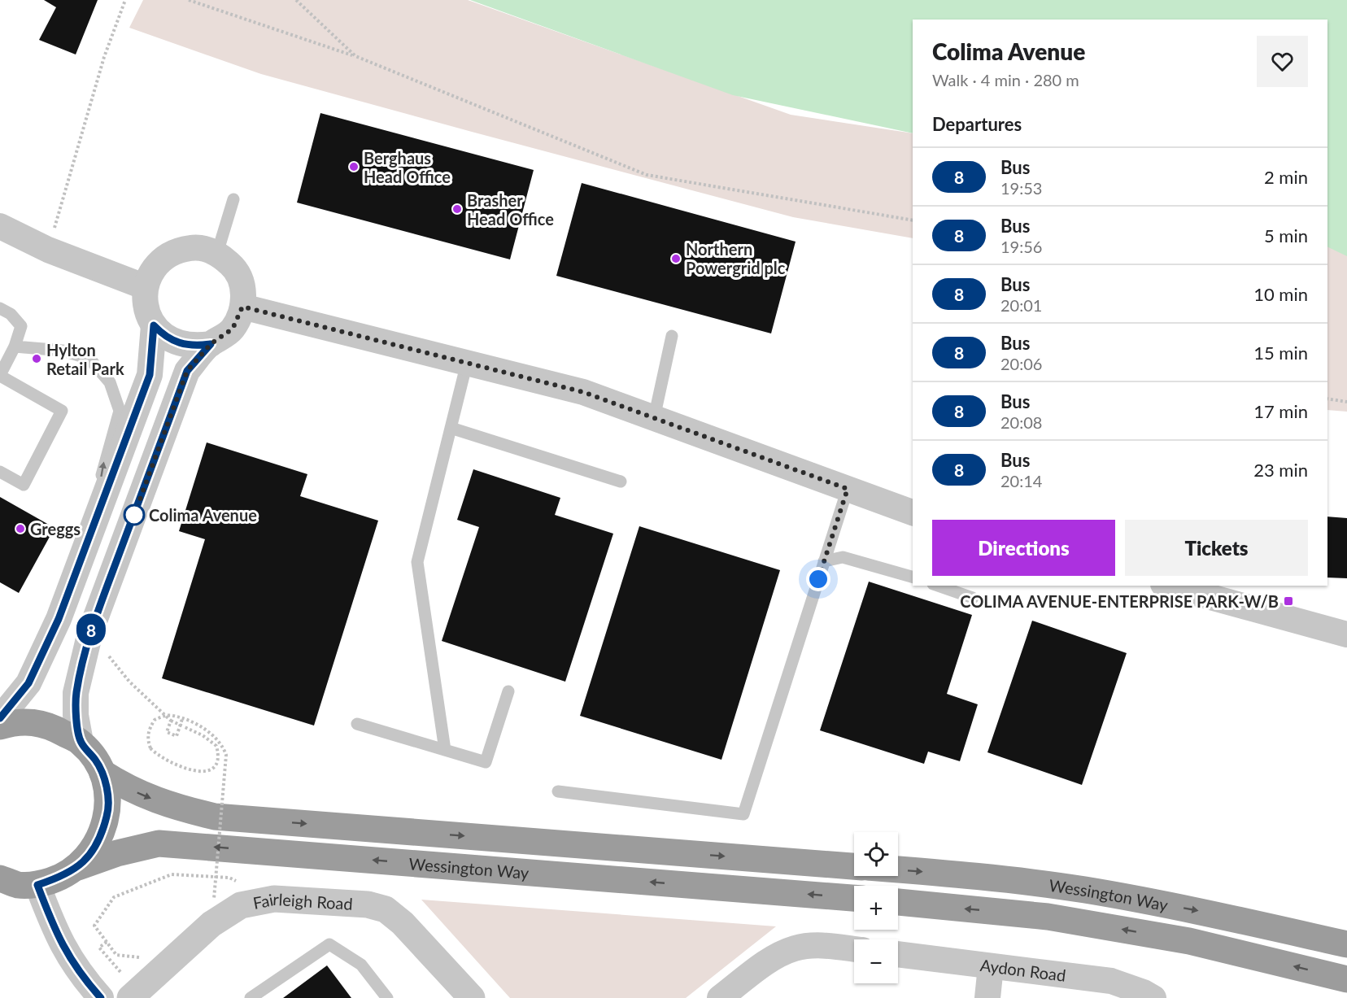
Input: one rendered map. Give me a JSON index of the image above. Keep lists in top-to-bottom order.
{
  "streets": {
    "highway": ["Wessington Way"],
    "street": ["Fairleigh Road", "Aydon Road"]
  },
  "places": {
    "other": [
      "Berghaus Head Office",
      "Brasher Head Office",
      "Northern Powergrid plc",
      "Hylton Retail Park",
      "Colima Avenue",
      "Greggs"
    ],
    "transit": ["COLIMA AVENUE-ENTERPRISE PARK-W/B"]
  },
  "lines": ["bus line 8"],
  "page": {
    "on_map": "8",
    "heading": [
      ["Colima Avenue", "Walk · 4 min · 280 m"],
      "Departures"
    ],
    "list": [
      {
        "mark": "8",
        "name": "Bus",
        "note": "19:53",
        "value": "2 min"
      },
      {
        "mark": "8",
        "name": "Bus",
        "note": "19:56",
        "value": "5 min"
      },
      {
        "mark": "8",
        "name": "Bus",
        "note": "20:01",
        "value": "10 min"
      },
      {
        "mark": "8",
        "name": "Bus",
        "note": "20:06",
        "value": "15 min"
      },
      {
        "mark": "8",
        "name": "Bus",
        "note": "20:08",
        "value": "17 min"
      },
      {
        "mark": "8",
        "name": "Bus",
        "note": "20:14",
        "value": "23 min"
      }
    ],
    "buttons": ["Directions", "Tickets"],
    "map_buttons": ["+", "−"]
  }
}
